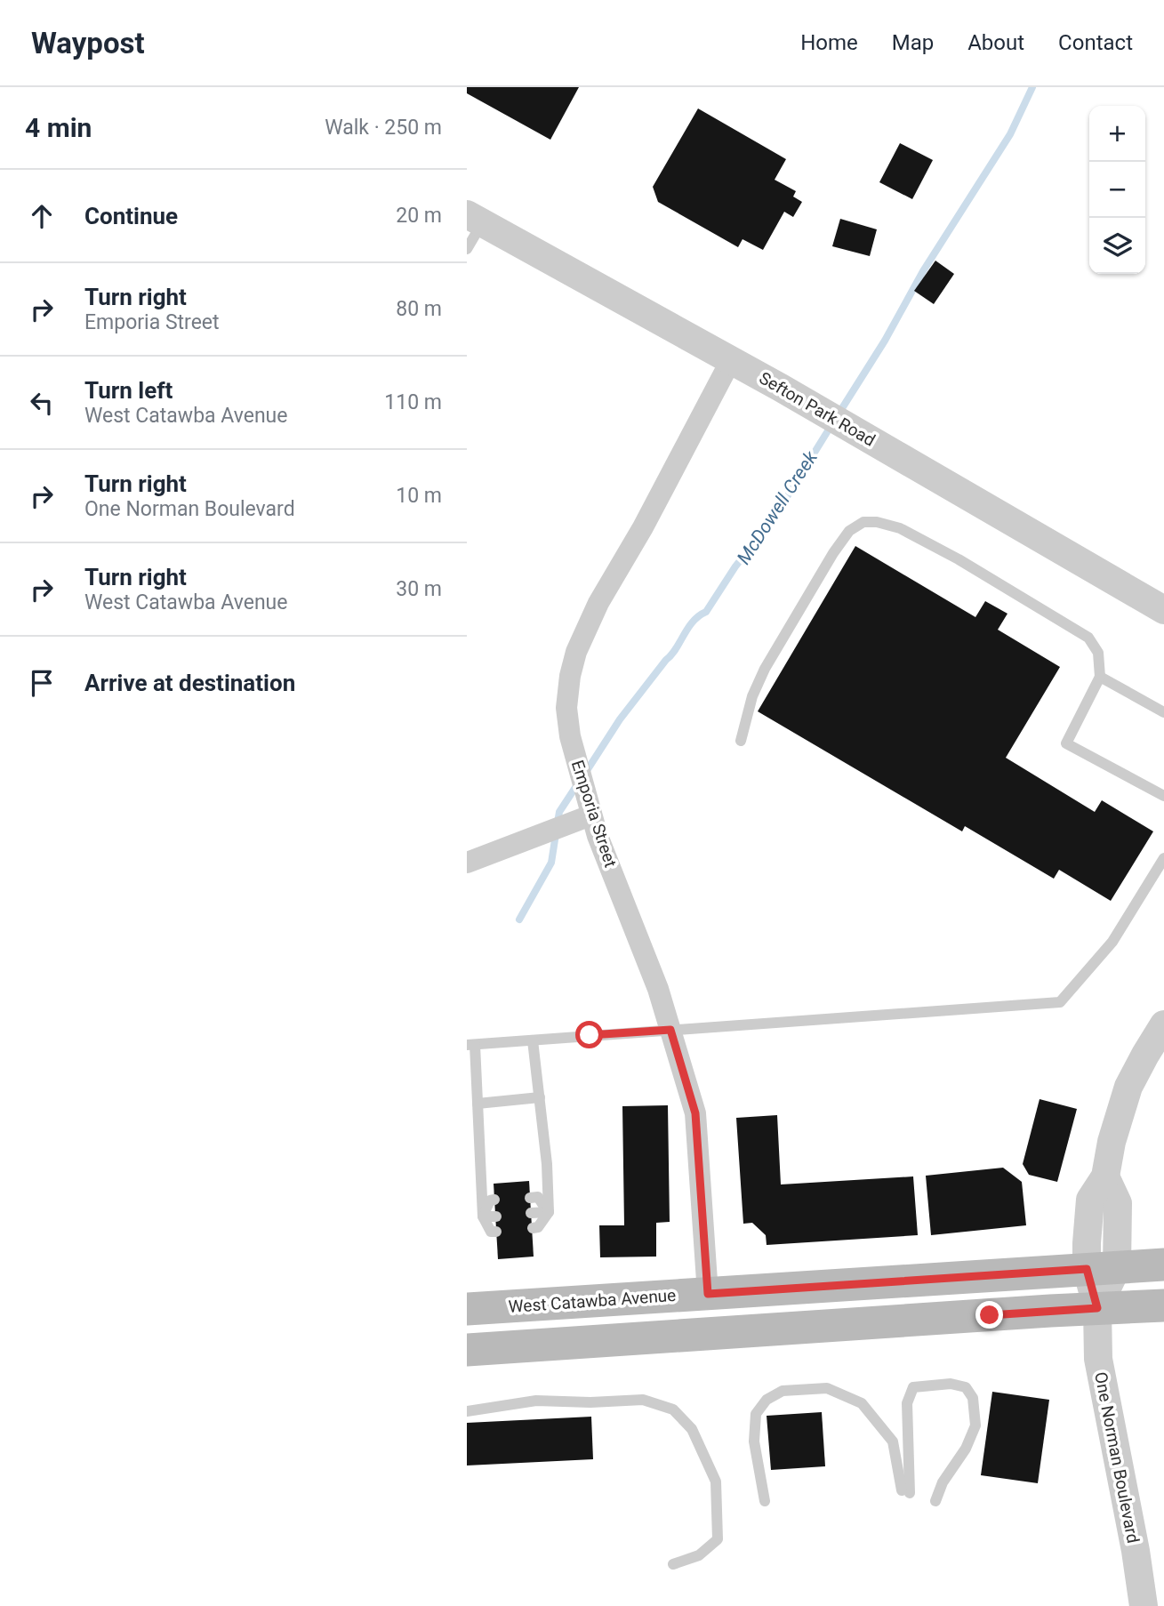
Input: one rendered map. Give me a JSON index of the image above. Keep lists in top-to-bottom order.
{
  "streets": {
    "main road": ["West Catawba Avenue"],
    "street": ["Sefton Park Road", "Emporia Street", "One Norman Boulevard"]
  },
  "crossings": [
    ["Sefton Park Road", "Emporia Street"],
    ["Emporia Street", "West Catawba Avenue"],
    ["West Catawba Avenue", "One Norman Boulevard"]
  ],
  "water": ["McDowell Creek"],
  "page": {
    "header": "Waypost",
    "nav": [
      "Home",
      "Map",
      "About",
      "Contact"
    ],
    "heading": ["4 min", "Walk · 250 m"],
    "map_buttons": ["+", "−"],
    "list": [
      ["Continue", "20 m"],
      ["Turn right", "Emporia Street", "80 m"],
      ["Turn left", "West Catawba Avenue", "110 m"],
      ["Turn right", "One Norman Boulevard", "10 m"],
      ["Turn right", "West Catawba Avenue", "30 m"],
      "Arrive at destination"
    ]
  }
}
